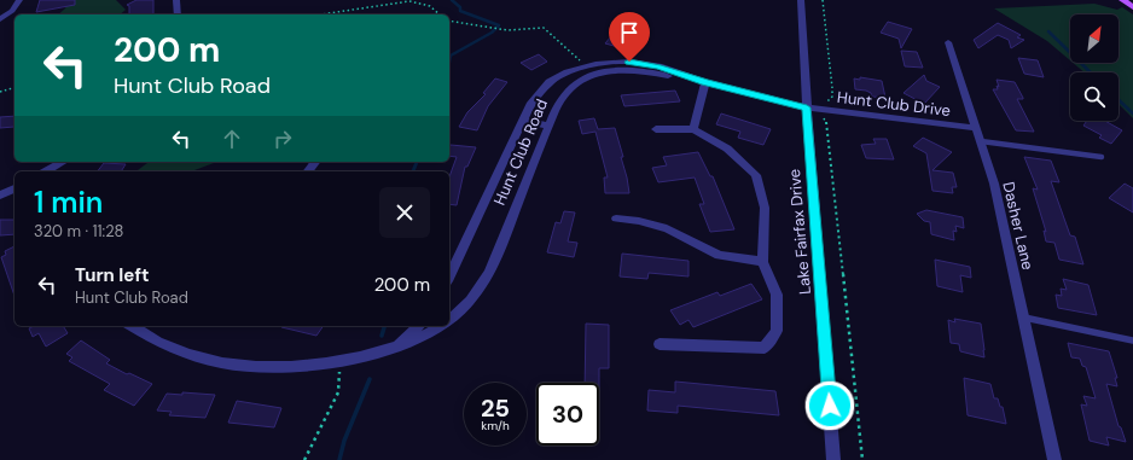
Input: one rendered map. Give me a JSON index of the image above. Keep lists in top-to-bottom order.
{
  "streets": {
    "street": [
      "Hunt Club Drive",
      "Hunt Club Road",
      "Dasher Lane",
      "Lake Fairfax Drive"
    ]
  },
  "crossings": [
    ["Hunt Club Drive", "Hunt Club Road"],
    ["Hunt Club Drive", "Dasher Lane"],
    ["Hunt Club Drive", "Lake Fairfax Drive"],
    ["Hunt Club Road", "Lake Fairfax Drive"]
  ],
  "north": "top right",
  "page": {
    "turn": ["200 m", "Hunt Club Road"],
    "heading": ["1 min", "320 m · 11:28"],
    "list": [
      {
        "name": "Turn left",
        "note": "Hunt Club Road",
        "value": "200 m"
      }
    ],
    "speed": "25 km/h",
    "limit": "30"
  }
}
